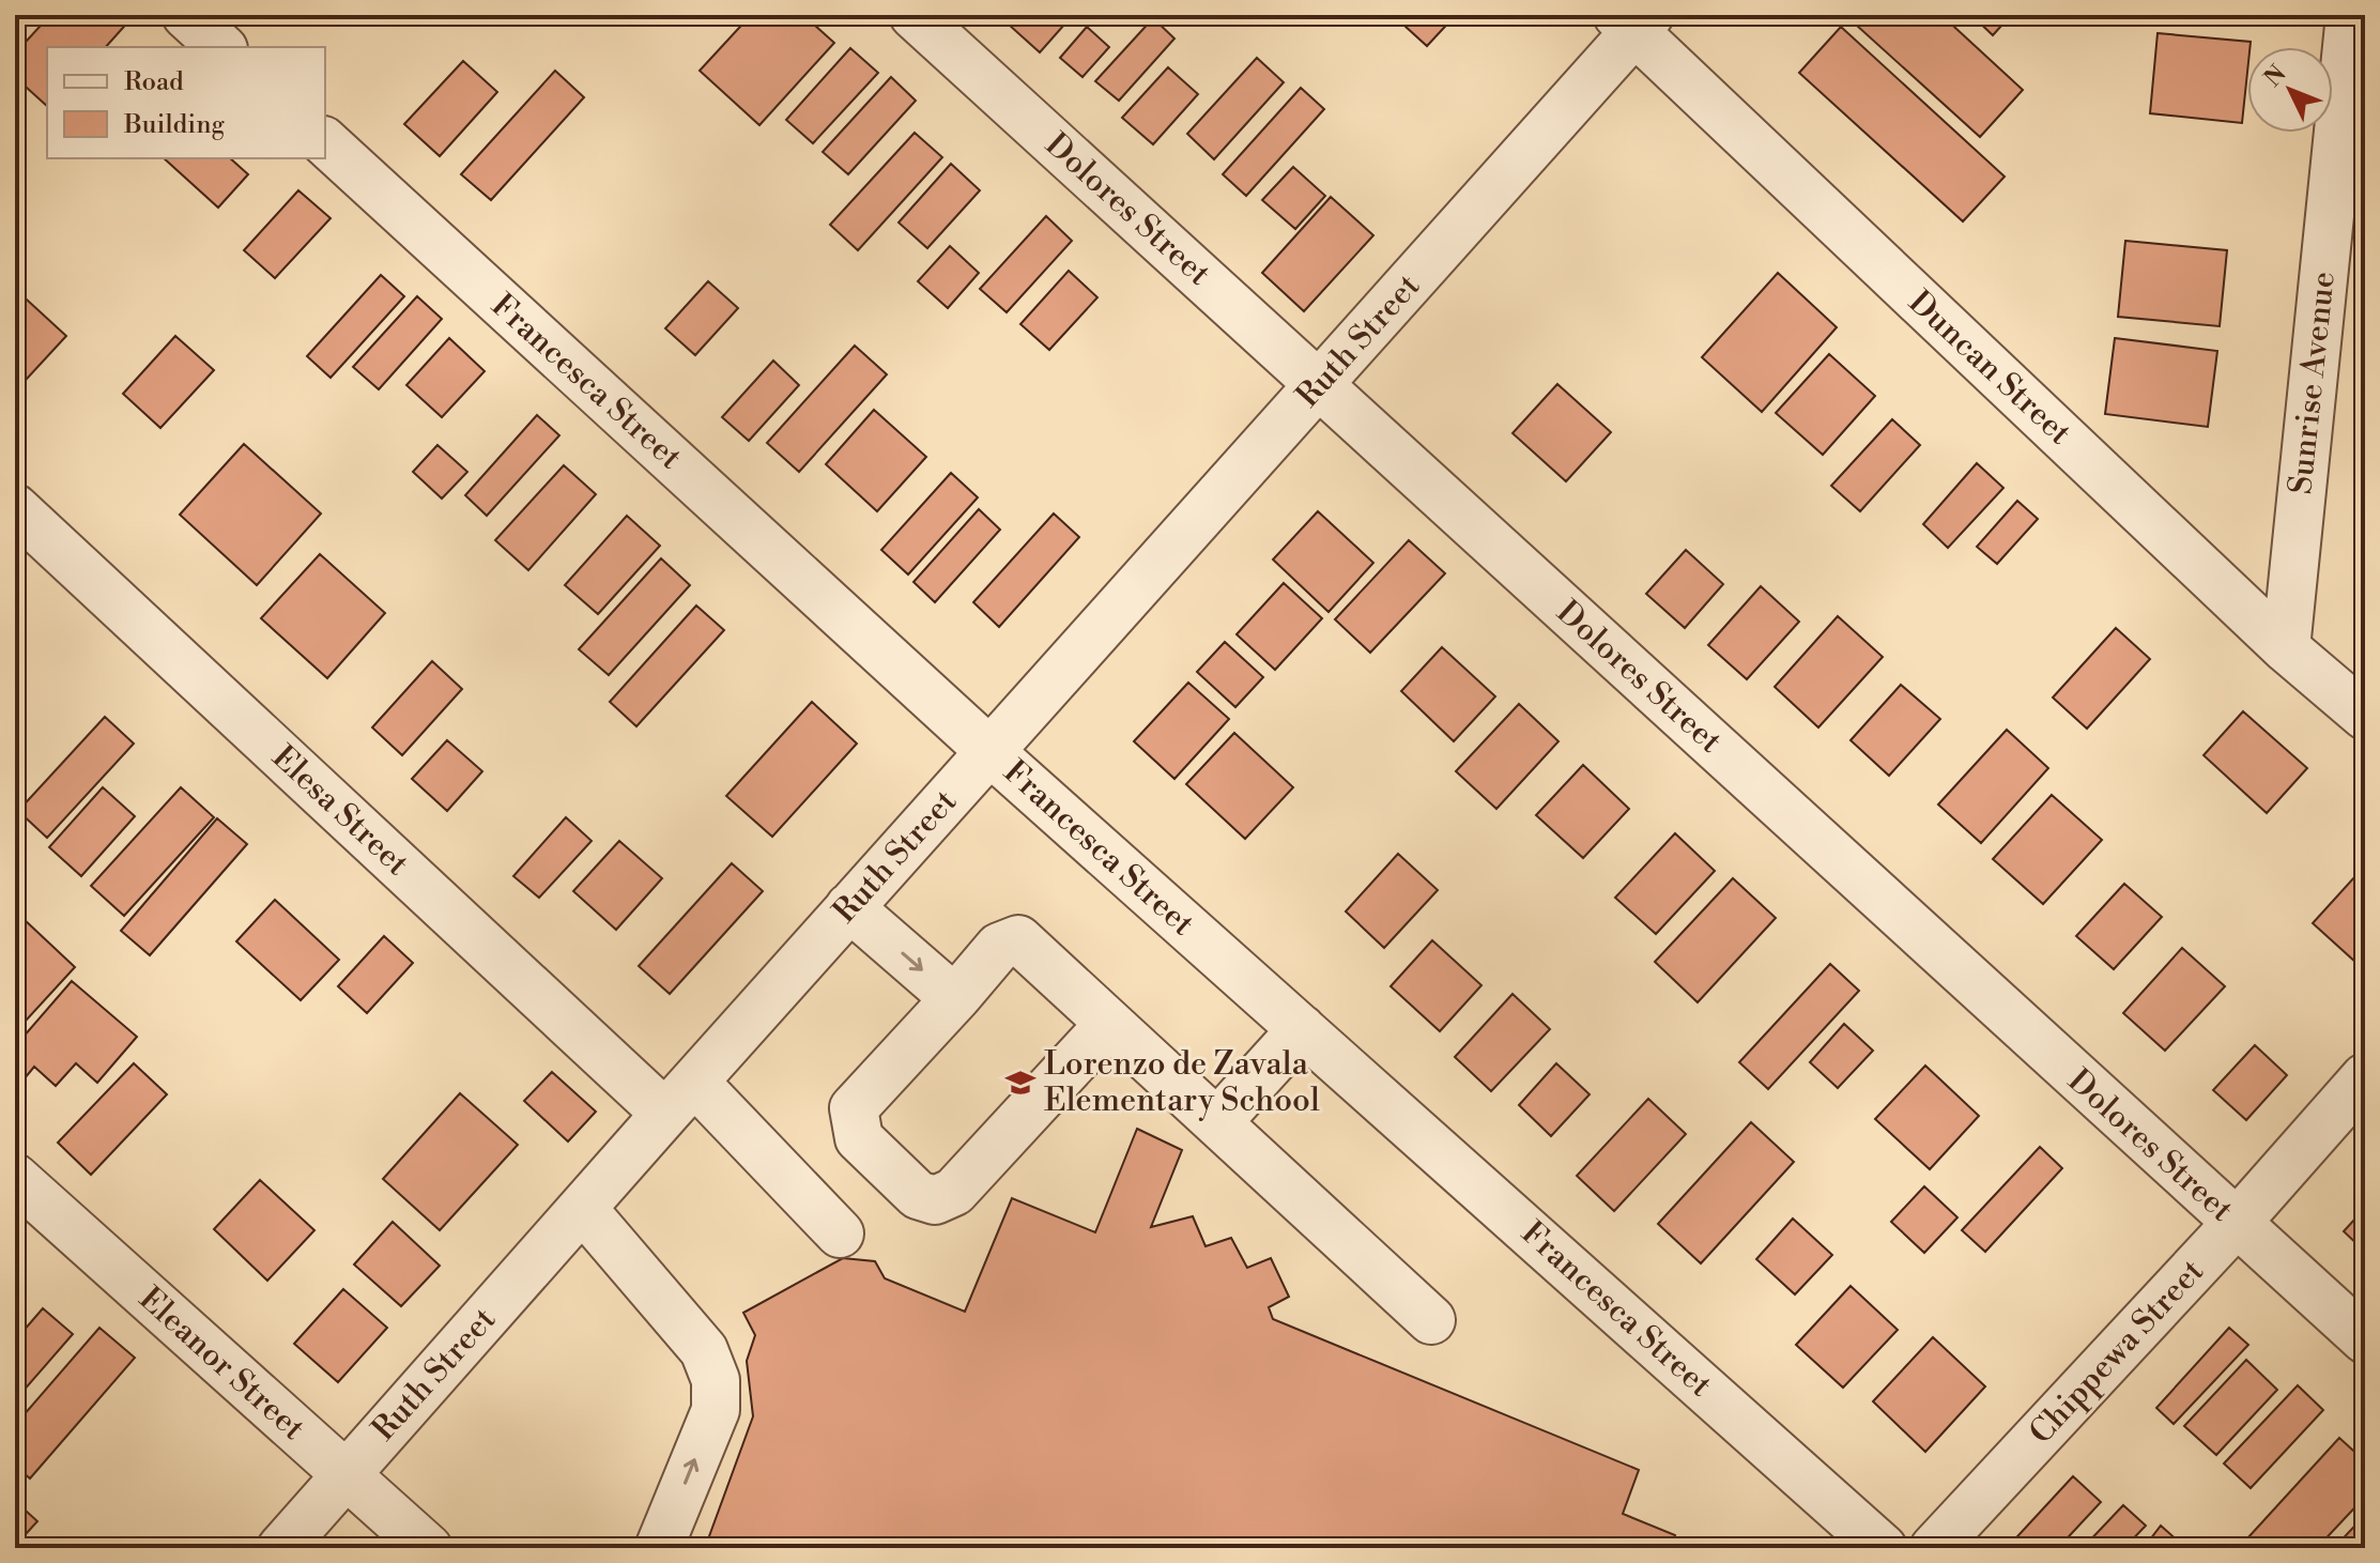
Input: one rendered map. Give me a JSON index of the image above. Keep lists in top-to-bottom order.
{
  "streets": {
    "street": [
      "Dolores Street",
      "Ruth Street",
      "Duncan Street",
      "Francesca Street",
      "Sunrise Avenue",
      "Elesa Street",
      "Chippewa Street",
      "Eleanor Street"
    ]
  },
  "crossings": [
    ["Dolores Street", "Ruth Street"],
    ["Dolores Street", "Chippewa Street"],
    ["Ruth Street", "Duncan Street"],
    ["Ruth Street", "Francesca Street"],
    ["Ruth Street", "Elesa Street"],
    ["Ruth Street", "Eleanor Street"],
    ["Duncan Street", "Sunrise Avenue"]
  ],
  "places": {
    "school or university": ["Lorenzo de Zavala Elementary School"]
  },
  "legend": ["Road", "Building"],
  "north": "top left"
}
